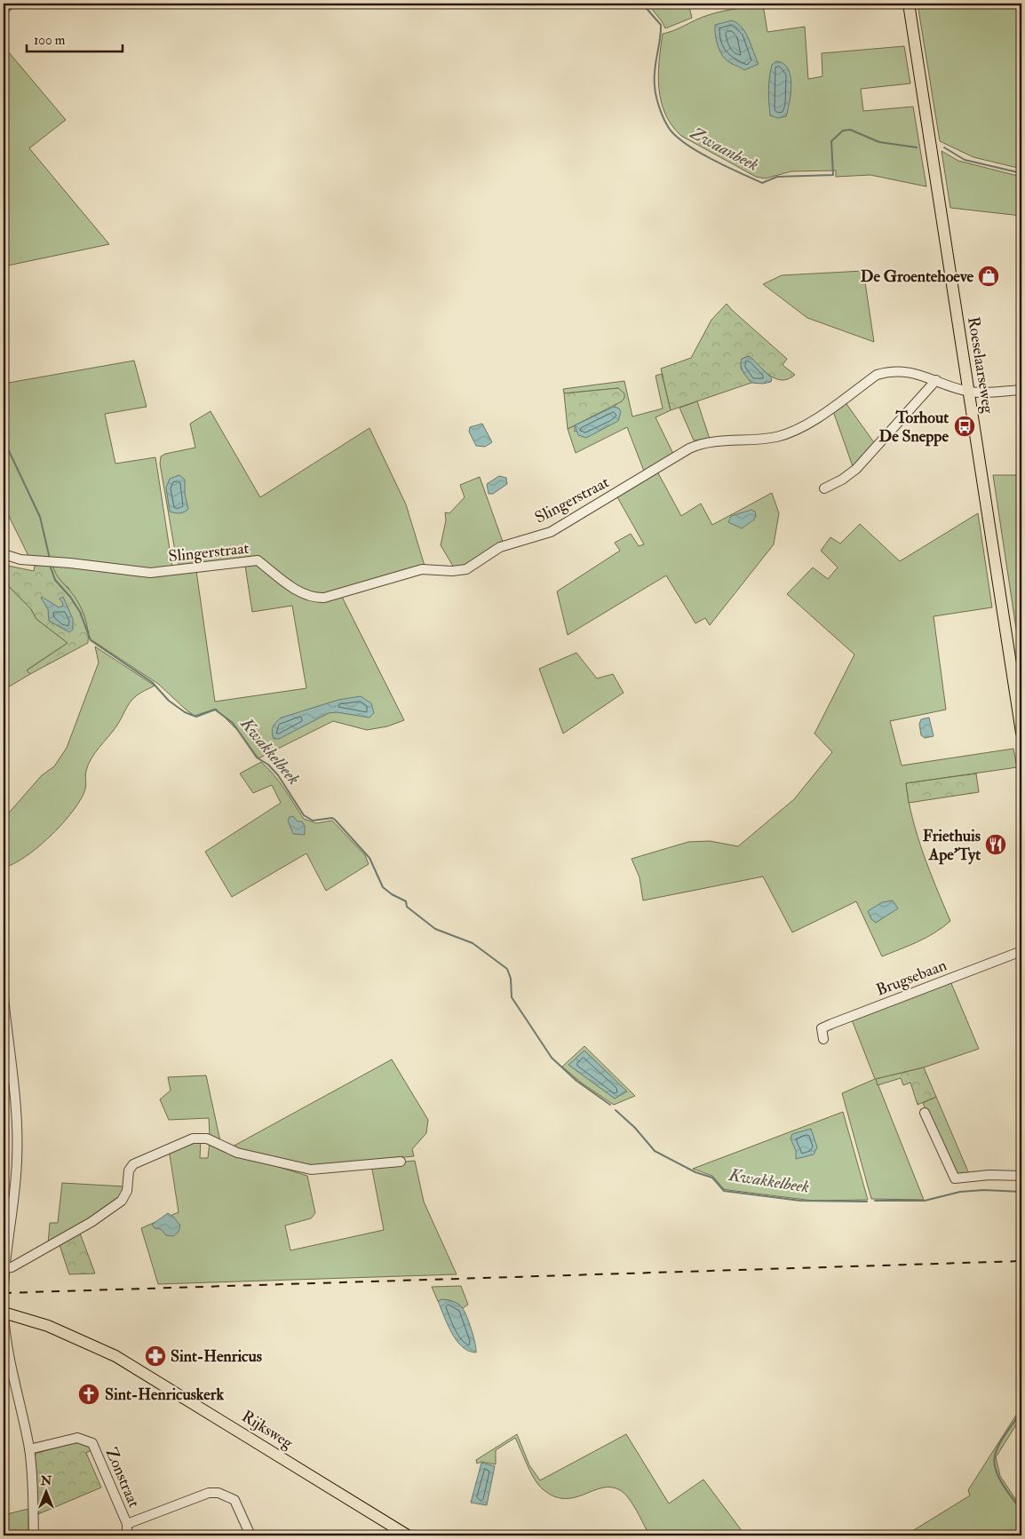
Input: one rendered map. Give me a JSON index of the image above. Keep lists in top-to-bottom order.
{
  "streets": {
    "main road": ["Roeselaarseweg", "Rijksweg"],
    "street": ["Slingerstraat", "Brugsebaan", "Zonstraat"]
  },
  "crossings": [
    ["Roeselaarseweg", "Slingerstraat"]
  ],
  "water": ["Zwaanbeek", "Kwakkelbeek"],
  "places": {
    "shop": ["De Groentehoeve"],
    "bus stop": ["Torhout De Sneppe"],
    "restaurant": ["Friethuis Ape'Tyt"],
    "pharmacy": ["Sint-Henricus"],
    "church": ["Sint-Henricuskerk"]
  },
  "scale_bar": "100 m",
  "north": "top"
}
